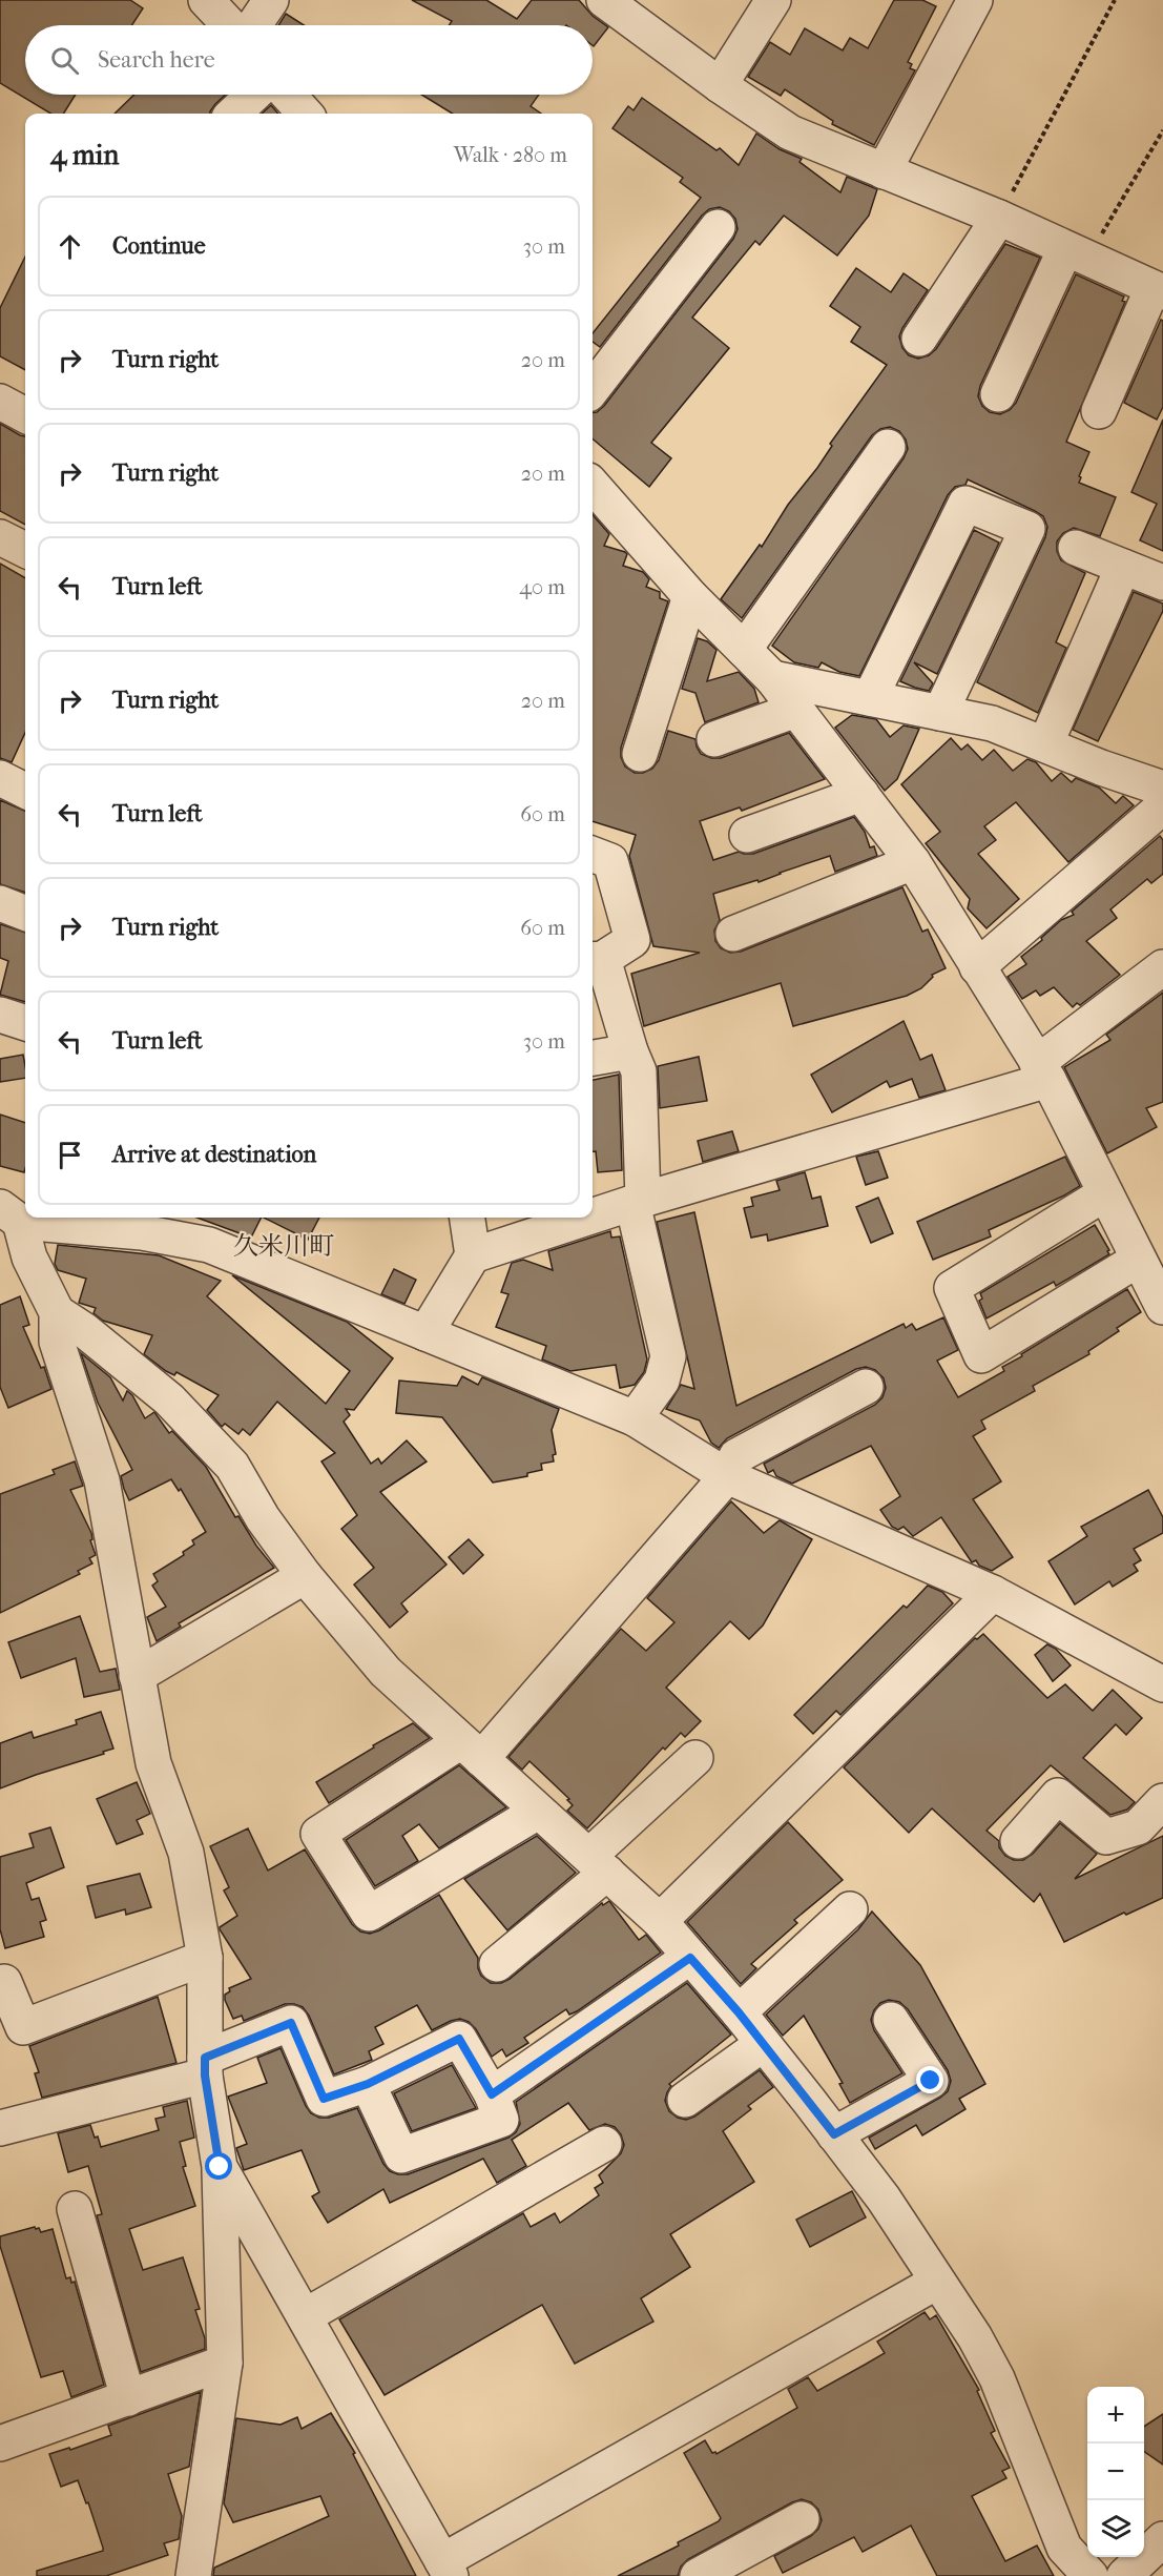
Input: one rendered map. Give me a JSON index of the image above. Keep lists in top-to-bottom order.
{
  "districts": ["久米川町"],
  "page": {
    "search": "Search here",
    "heading": ["4 min", "Walk · 280 m"],
    "list": [
      ["Continue", "30 m"],
      ["Turn right", "20 m"],
      ["Turn right", "20 m"],
      ["Turn left", "40 m"],
      ["Turn right", "20 m"],
      ["Turn left", "60 m"],
      ["Turn right", "60 m"],
      ["Turn left", "30 m"],
      "Arrive at destination"
    ],
    "map_buttons": ["+", "−"]
  }
}
